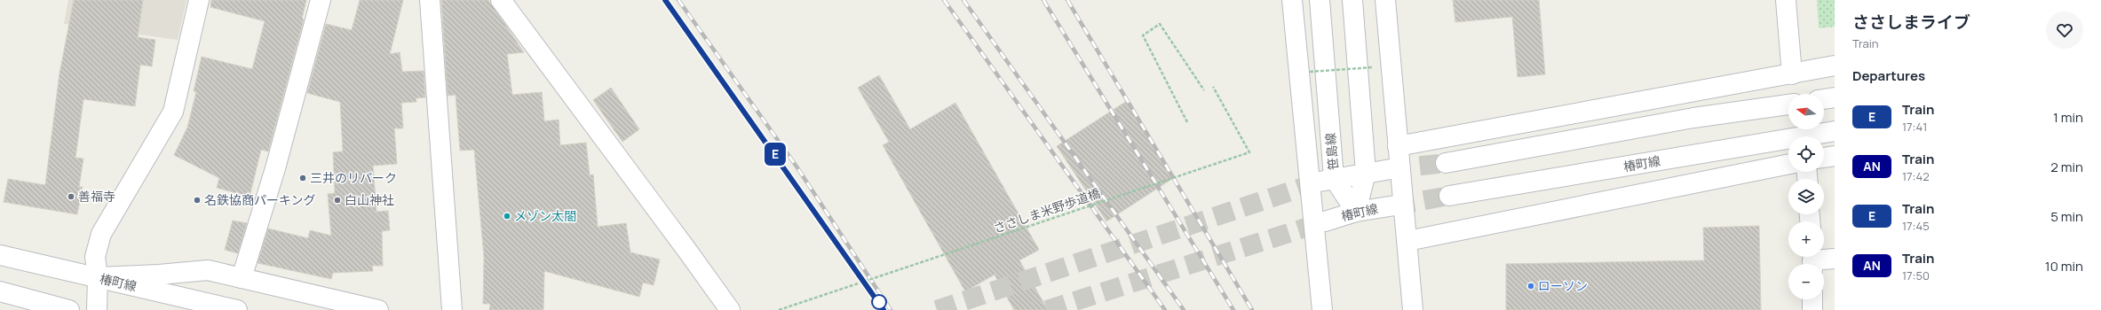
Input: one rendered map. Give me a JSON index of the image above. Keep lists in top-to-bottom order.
{
  "streets": {
    "street": ["笹島線", "椿町線"],
    "path": ["ささしま米野歩道橋"]
  },
  "crossings": [
    ["笹島線", "椿町線"]
  ],
  "places": [
    "三井のリパーク",
    "善福寺",
    "名鉄協商パーキング",
    "白山神社",
    "メゾン太閤",
    "ローソン"
  ],
  "north": "left",
  "page": {
    "on_map": "E",
    "heading": [
      ["ささしまライブ", "Train"],
      "Departures"
    ],
    "list": [
      {
        "mark": "E",
        "name": "Train",
        "note": "17:41",
        "value": "1 min"
      },
      {
        "mark": "AN",
        "name": "Train",
        "note": "17:42",
        "value": "2 min"
      },
      {
        "mark": "E",
        "name": "Train",
        "note": "17:45",
        "value": "5 min"
      },
      {
        "mark": "AN",
        "name": "Train",
        "note": "17:50",
        "value": "10 min"
      }
    ],
    "map_buttons": ["+", "−"]
  }
}
